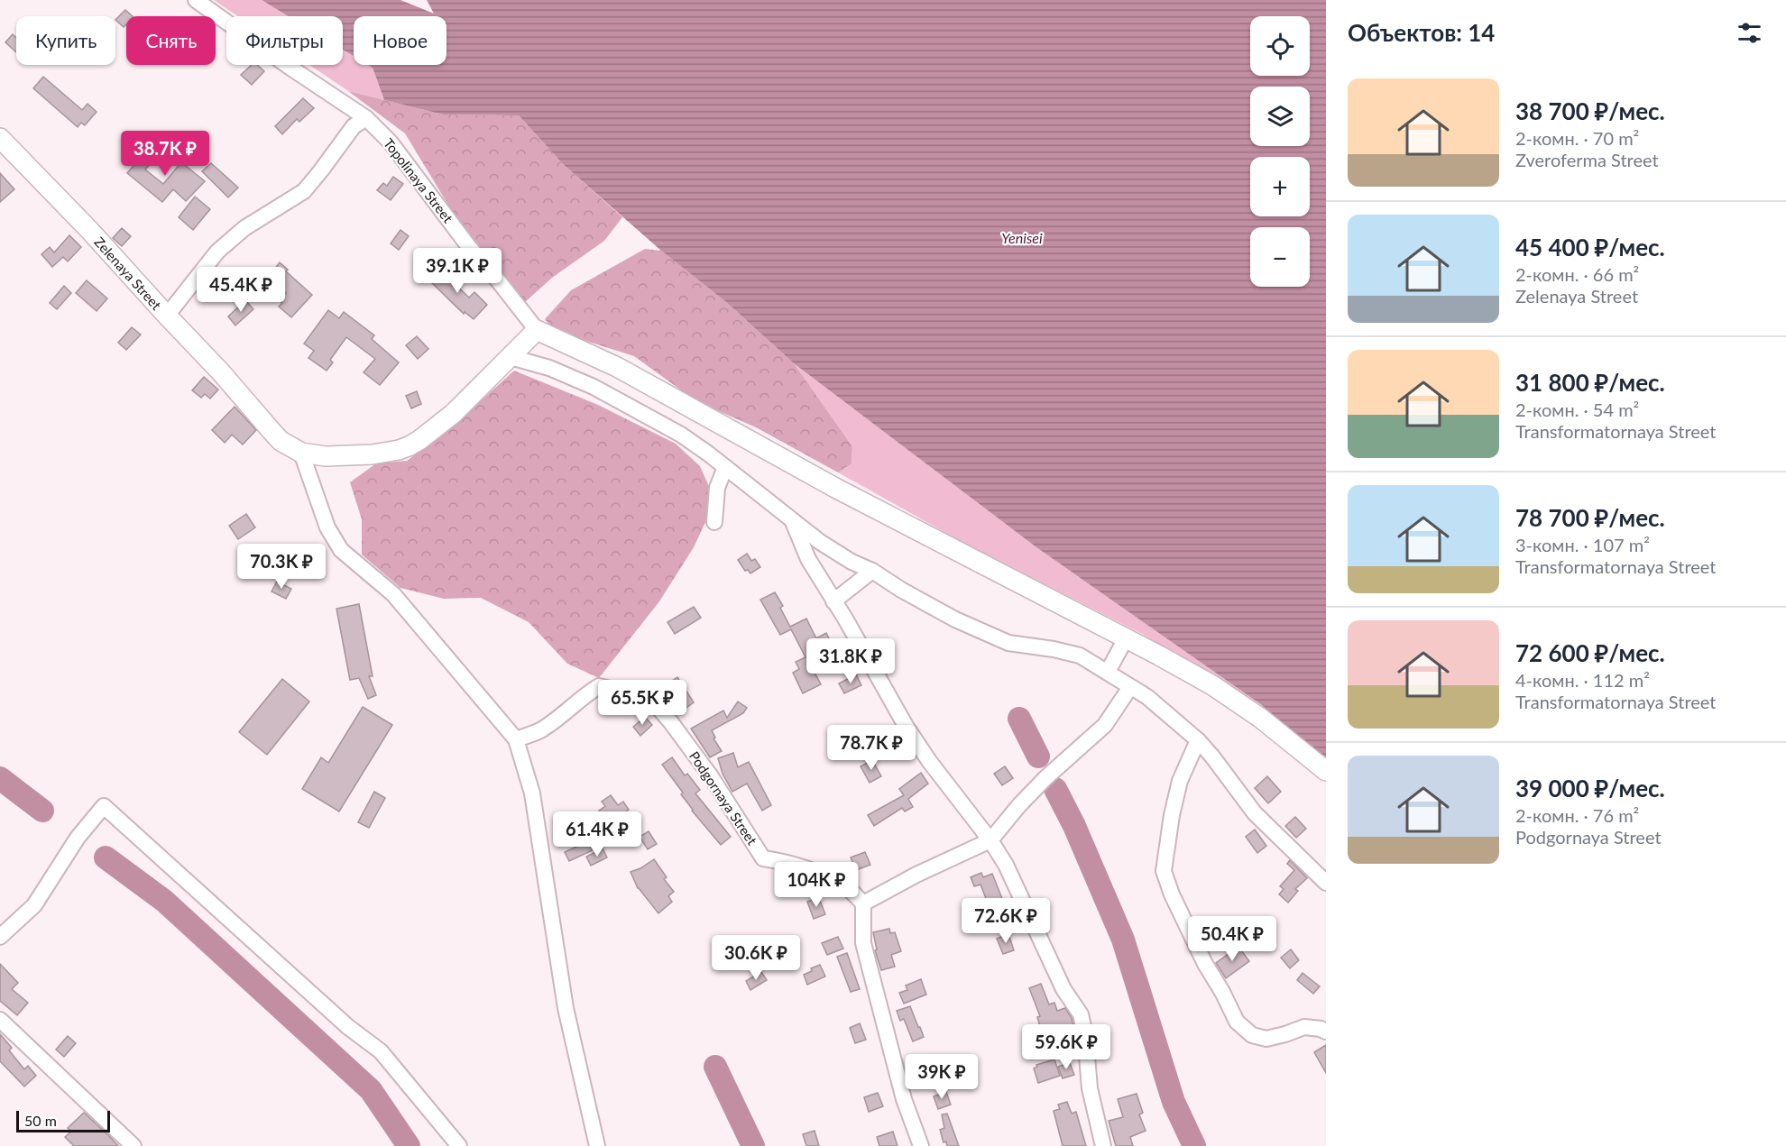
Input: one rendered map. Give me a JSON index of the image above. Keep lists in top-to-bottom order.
{
  "streets": {
    "street": ["Topolinaya Street", "Zelenaya Street", "Podgornaya Street"]
  },
  "water": ["Yenisei"],
  "scale_bar": "50 m",
  "page": {
    "heading": "Объектов: 14",
    "map_buttons": ["+", "−"],
    "chip": [
      "Купить",
      "Снять",
      "Фильтры",
      "Новое"
    ],
    "list": [
      {
        "name": "38 700 ₽/мес.",
        "note": "2-комн. · 70 m² · Zveroferma Street"
      },
      {
        "name": "45 400 ₽/мес.",
        "note": "2-комн. · 66 m² · Zelenaya Street"
      },
      {
        "name": "31 800 ₽/мес.",
        "note": "2-комн. · 54 m² · Transformatornaya Street"
      },
      {
        "name": "78 700 ₽/мес.",
        "note": "3-комн. · 107 m² · Transformatornaya Street"
      },
      {
        "name": "72 600 ₽/мес.",
        "note": "4-комн. · 112 m² · Transformatornaya Street"
      },
      {
        "name": "39 000 ₽/мес.",
        "note": "2-комн. · 76 m² · Podgornaya Street"
      }
    ],
    "price": [
      "38.7K ₽",
      "39.1K ₽",
      "45.4K ₽",
      "70.3K ₽",
      "31.8K ₽",
      "65.5K ₽",
      "78.7K ₽",
      "61.4K ₽",
      "104K ₽",
      "72.6K ₽",
      "50.4K ₽",
      "30.6K ₽",
      "59.6K ₽",
      "39K ₽"
    ],
    "scale": "50 m"
  }
}
